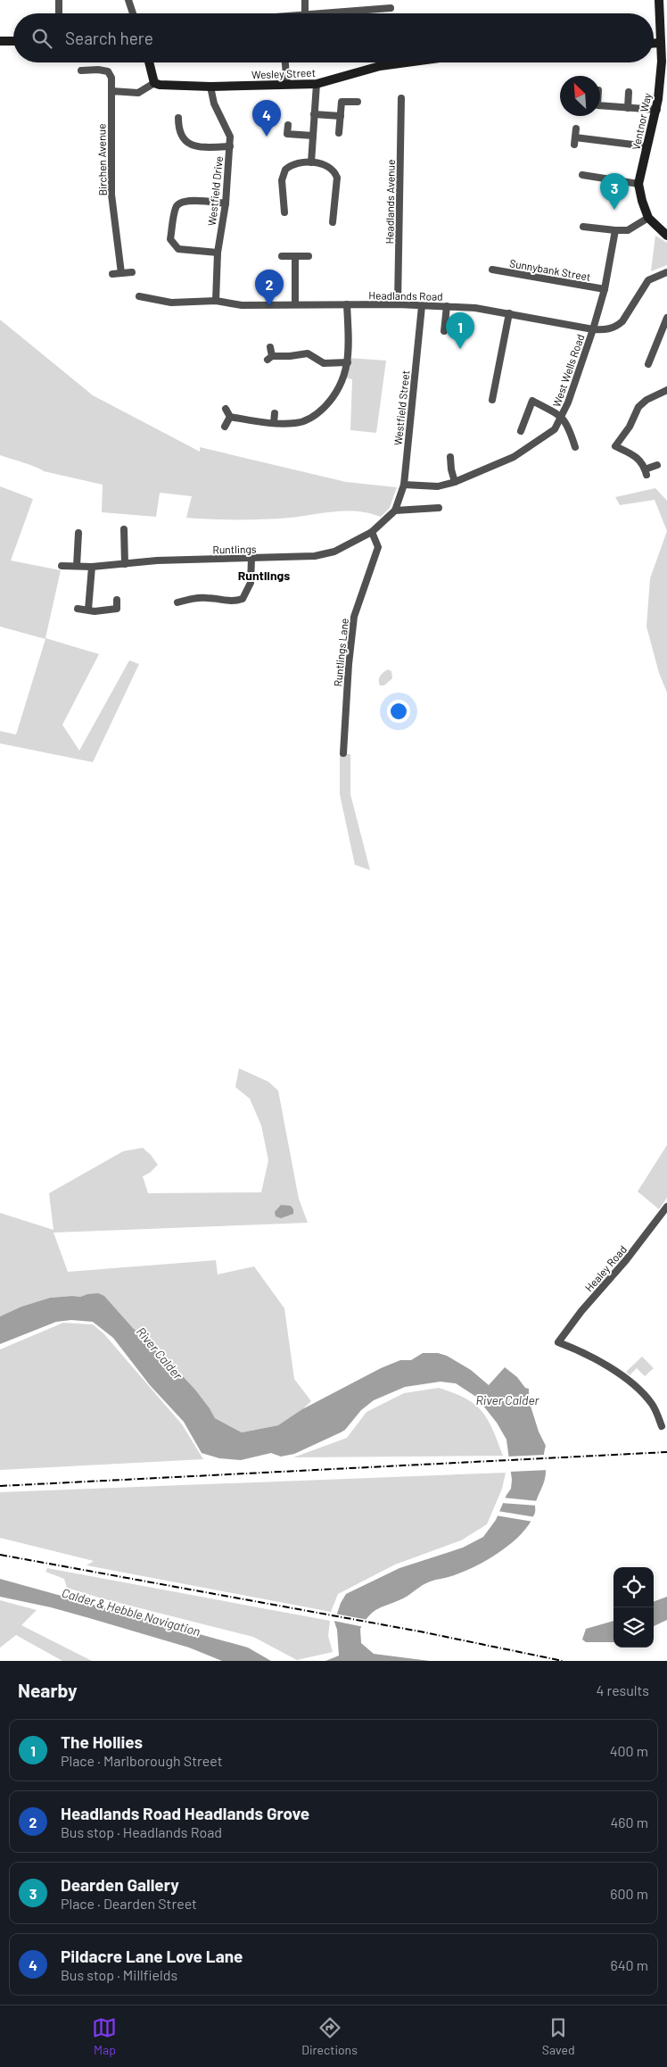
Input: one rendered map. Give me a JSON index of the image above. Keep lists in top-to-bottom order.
{
  "streets": {
    "street": [
      "Wesley Street",
      "Ventnor Way",
      "Birchen Avenue",
      "Westfield Drive",
      "Headlands Avenue",
      "Sunnybank Street",
      "Headlands Road",
      "West Wells Road",
      "Westfield Street",
      "Runtlings",
      "Runtlings Lane",
      "Healey Road"
    ]
  },
  "crossings": [
    ["Wesley Street", "Westfield Drive"],
    ["Westfield Drive", "Headlands Road"],
    ["Headlands Avenue", "Headlands Road"],
    ["Headlands Road", "West Wells Road"],
    ["Headlands Road", "Westfield Street"],
    ["West Wells Road", "Westfield Street"],
    ["Westfield Street", "Runtlings"],
    ["Runtlings", "Runtlings Lane"]
  ],
  "districts": ["Runtlings"],
  "water": ["River Calder", "Calder & Hebble Navigation"],
  "north": "top left",
  "page": {
    "search": "Search here",
    "pins": [
      "4",
      "3",
      "2",
      "1"
    ],
    "heading": ["Nearby", "4 results"],
    "list": [
      {
        "mark": "1",
        "name": "The Hollies",
        "note": "Place · Marlborough Street",
        "value": "400 m"
      },
      {
        "mark": "2",
        "name": "Headlands Road Headlands Grove",
        "note": "Bus stop · Headlands Road",
        "value": "460 m"
      },
      {
        "mark": "3",
        "name": "Dearden Gallery",
        "note": "Place · Dearden Street",
        "value": "600 m"
      },
      {
        "mark": "4",
        "name": "Pildacre Lane Love Lane",
        "note": "Bus stop · Millfields",
        "value": "640 m"
      }
    ],
    "nav": ["Map", "Directions", "Saved"]
  }
}
